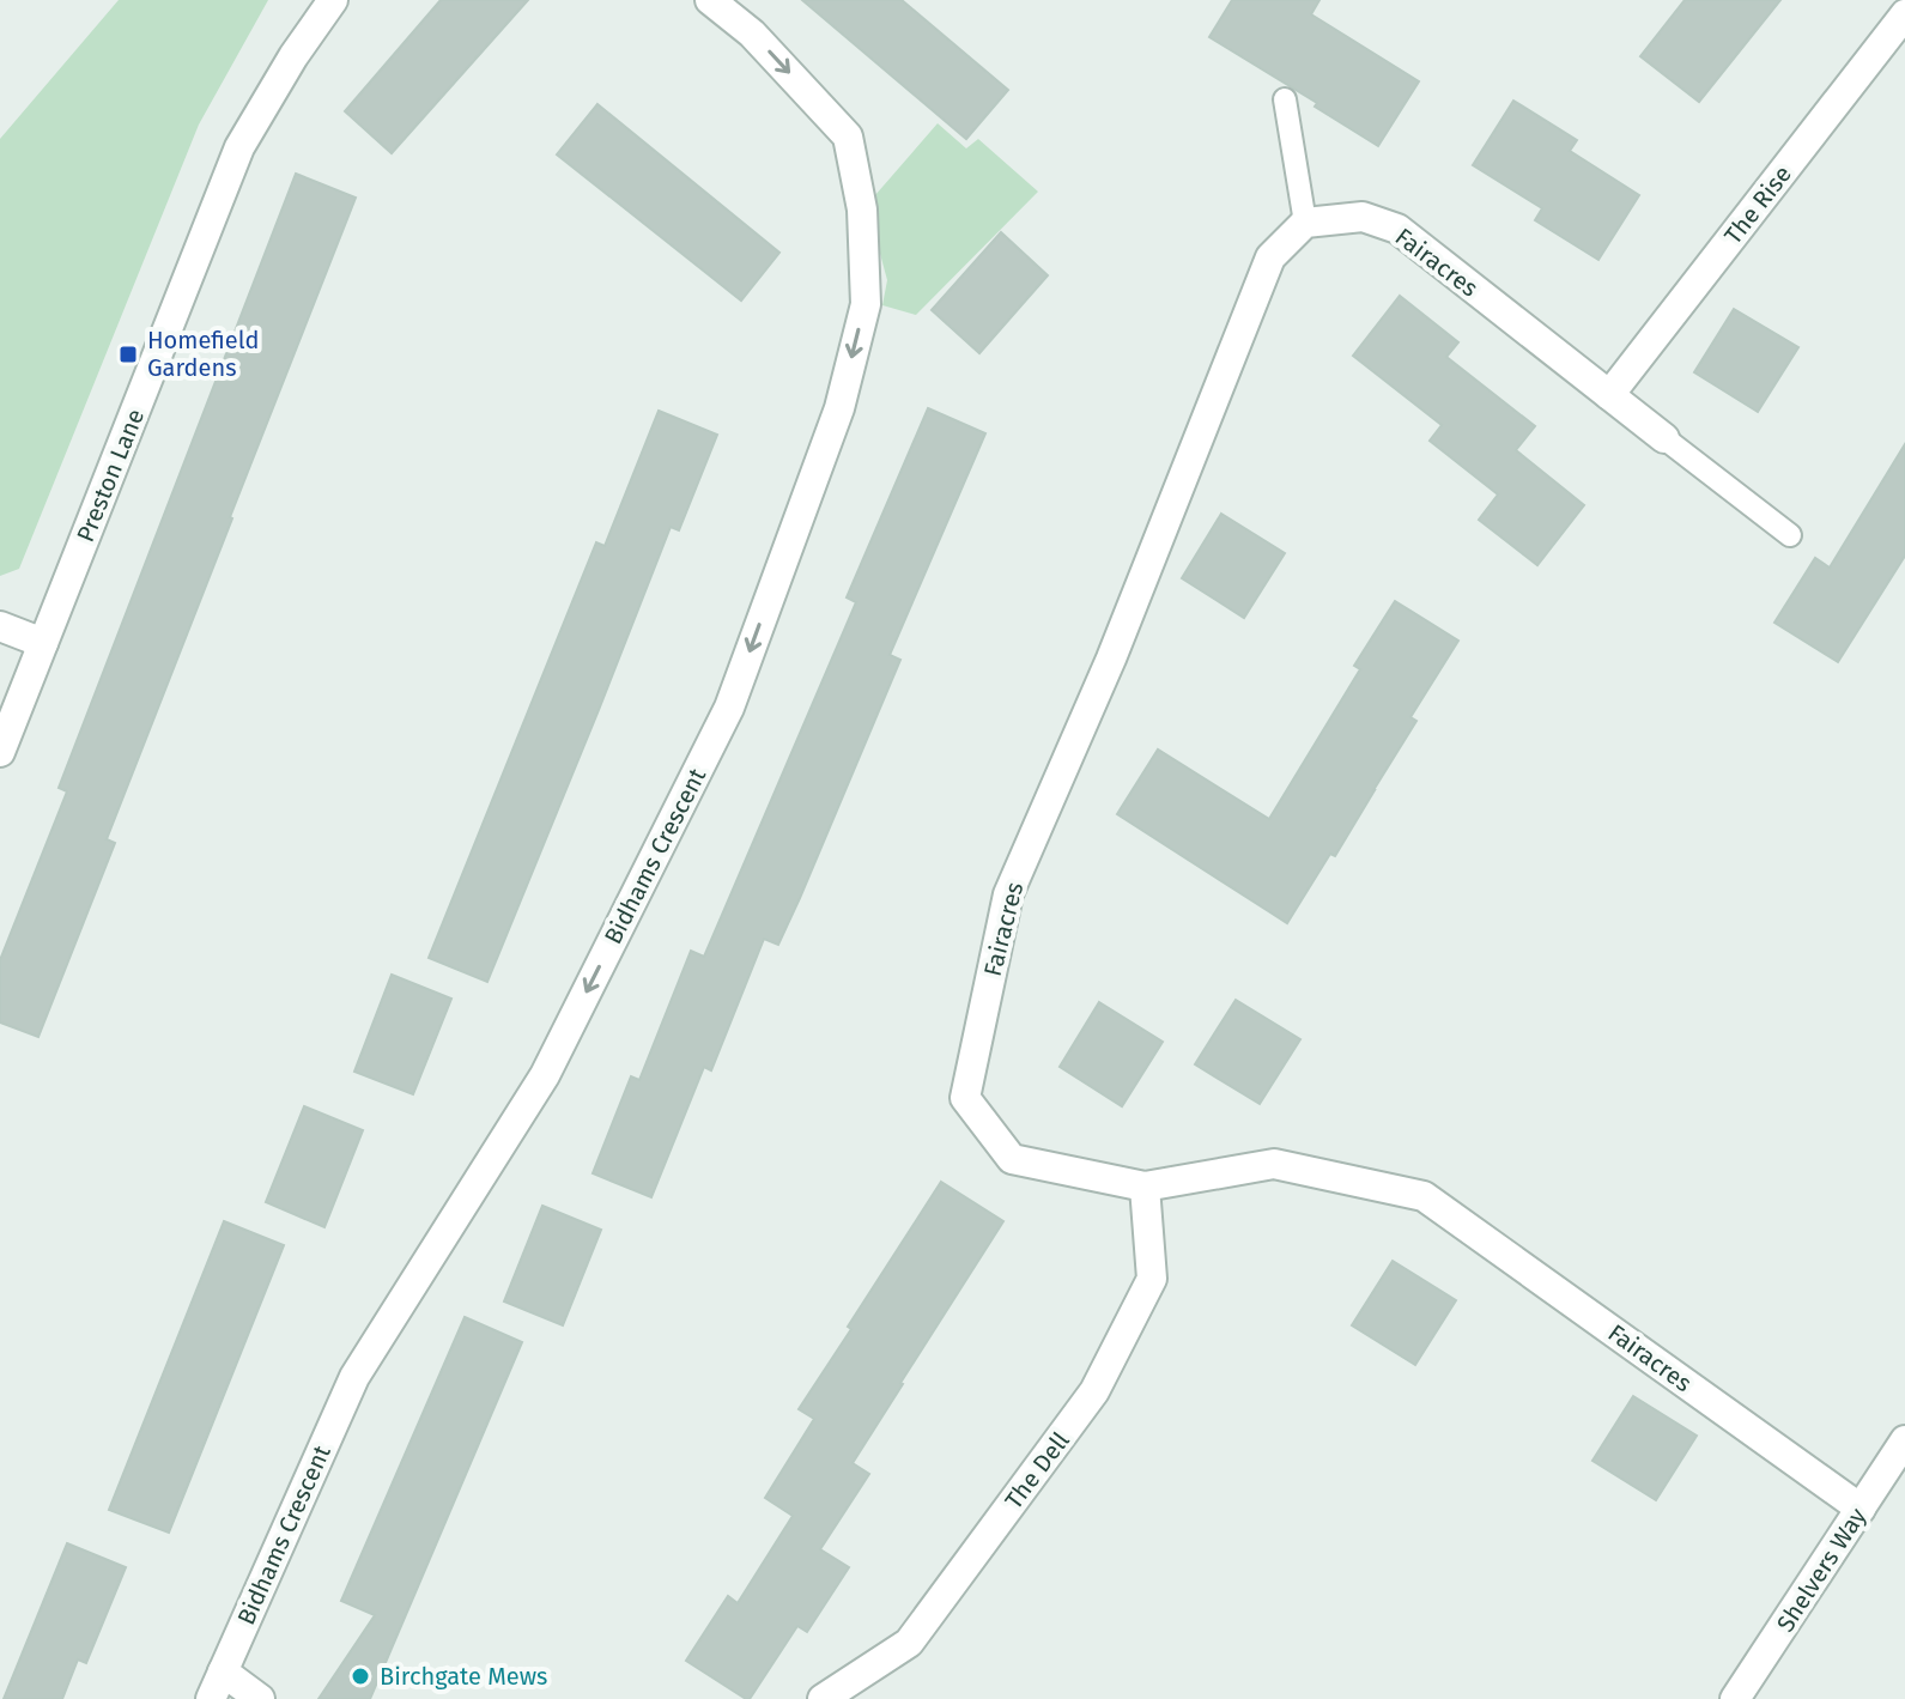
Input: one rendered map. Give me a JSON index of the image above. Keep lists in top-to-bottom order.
{
  "streets": {
    "street": [
      "The Rise",
      "Fairacres",
      "Preston Lane",
      "Bidhams Crescent",
      "The Dell",
      "Shelvers Way"
    ]
  },
  "crossings": [
    ["The Rise", "Fairacres"],
    ["Fairacres", "The Dell"],
    ["Fairacres", "Shelvers Way"]
  ],
  "one_way": ["Bidhams Crescent"],
  "places": {
    "transit": ["Homefield Gardens"],
    "other": ["Birchgate Mews"]
  }
}
